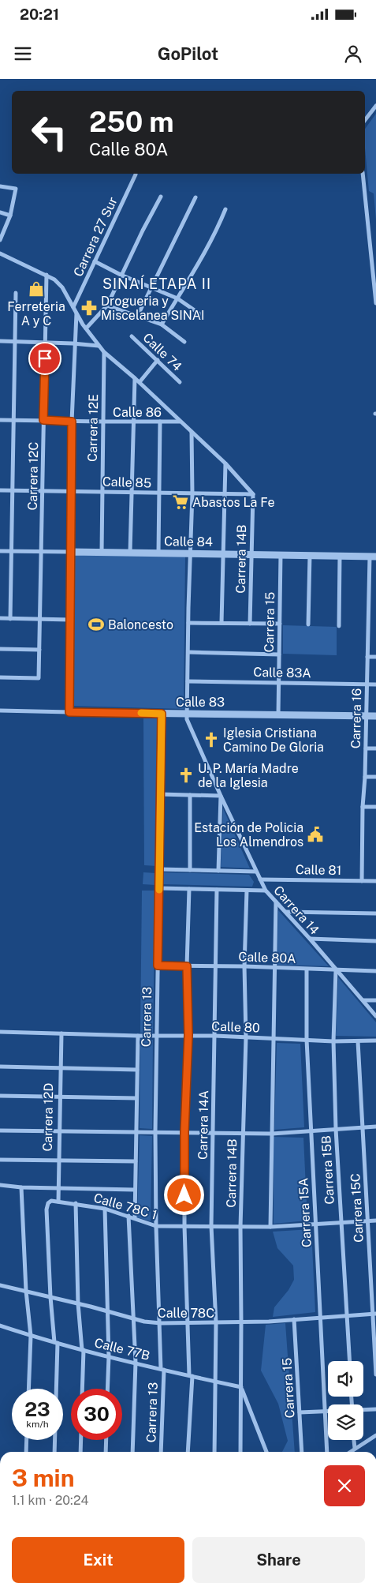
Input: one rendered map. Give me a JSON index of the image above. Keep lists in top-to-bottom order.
{
  "streets": {
    "street": [
      "Carrera 27 Sur",
      "Calle 74",
      "Calle 86",
      "Carrera 12E",
      "Carrera 12C",
      "Calle 85",
      "Calle 84",
      "Carrera 14B",
      "Carrera 15",
      "Calle 83A",
      "Calle 83",
      "Carrera 16",
      "Calle 81",
      "Carrera 14",
      "Calle 80A",
      "Carrera 13",
      "Calle 80",
      "Carrera 12D",
      "Carrera 14A",
      "Carrera 15B",
      "Calle 78C 1",
      "Carrera 15C",
      "Carrera 15A",
      "Calle 78C",
      "Calle 77B"
    ]
  },
  "crossings": [
    ["Calle 86", "Carrera 12E"],
    ["Calle 86", "Carrera 12C"],
    ["Carrera 12E", "Calle 85"],
    ["Carrera 12E", "Calle 84"],
    ["Carrera 12C", "Calle 85"],
    ["Carrera 12C", "Calle 84"],
    ["Calle 85", "Carrera 14B"],
    ["Calle 85", "Carrera 14"],
    ["Calle 84", "Carrera 14B"],
    ["Calle 84", "Carrera 15"],
    ["Calle 84", "Carrera 16"],
    ["Calle 84", "Carrera 14"],
    ["Carrera 14B", "Calle 80A"],
    ["Carrera 14B", "Calle 80"],
    ["Carrera 14B", "Calle 78C 1"],
    ["Carrera 14B", "Calle 78C"],
    ["Carrera 14B", "Calle 77B"],
    ["Carrera 15", "Calle 83A"],
    ["Carrera 15", "Calle 83"],
    ["Carrera 15", "Calle 78C"],
    ["Calle 83A", "Carrera 16"],
    ["Calle 83A", "Carrera 14"],
    ["Calle 83", "Carrera 16"],
    ["Calle 83", "Carrera 14"],
    ["Calle 83", "Carrera 13"],
    ["Carrera 16", "Calle 81"],
    ["Calle 81", "Carrera 14"],
    ["Carrera 14", "Calle 80A"],
    ["Carrera 14", "Carrera 15B"],
    ["Calle 80A", "Carrera 13"],
    ["Calle 80A", "Carrera 14A"],
    ["Calle 80A", "Carrera 15B"],
    ["Calle 80A", "Carrera 15A"],
    ["Carrera 13", "Calle 80"],
    ["Carrera 13", "Calle 78C 1"],
    ["Carrera 13", "Calle 78C"],
    ["Carrera 13", "Calle 77B"],
    ["Calle 80", "Carrera 12D"],
    ["Calle 80", "Carrera 14A"],
    ["Calle 80", "Carrera 15B"],
    ["Calle 80", "Carrera 15C"],
    ["Calle 80", "Carrera 15A"],
    ["Carrera 12D", "Calle 78C 1"],
    ["Carrera 14A", "Calle 78C 1"],
    ["Carrera 14A", "Calle 78C"],
    ["Carrera 14A", "Calle 77B"],
    ["Carrera 15B", "Calle 78C 1"],
    ["Carrera 15B", "Calle 78C"],
    ["Calle 78C 1", "Carrera 15C"],
    ["Calle 78C 1", "Carrera 15A"],
    ["Carrera 15C", "Calle 78C"],
    ["Carrera 15A", "Calle 78C"]
  ],
  "districts": ["SINAÍ ETAPA II"],
  "places": {
    "shop": ["Ferreteria A y C"],
    "pharmacy": ["Drogueria y Miscelanea SINAI"],
    "supermarket": ["Abastos La Fe"],
    "sports": ["Baloncesto"],
    "church": ["Iglesia Cristiana Camino De Gloria", "U. P. María Madre de la Iglesia"],
    "public building": ["Estación de Policia Los Almendros"]
  },
  "page": {
    "status": "20:21",
    "header": "GoPilot",
    "turn": ["250 m", "Calle 80A"],
    "speed": "23 km/h",
    "limit": "30",
    "heading": ["3 min", "1.1 km · 20:24"],
    "buttons": ["Exit", "Share"]
  }
}
